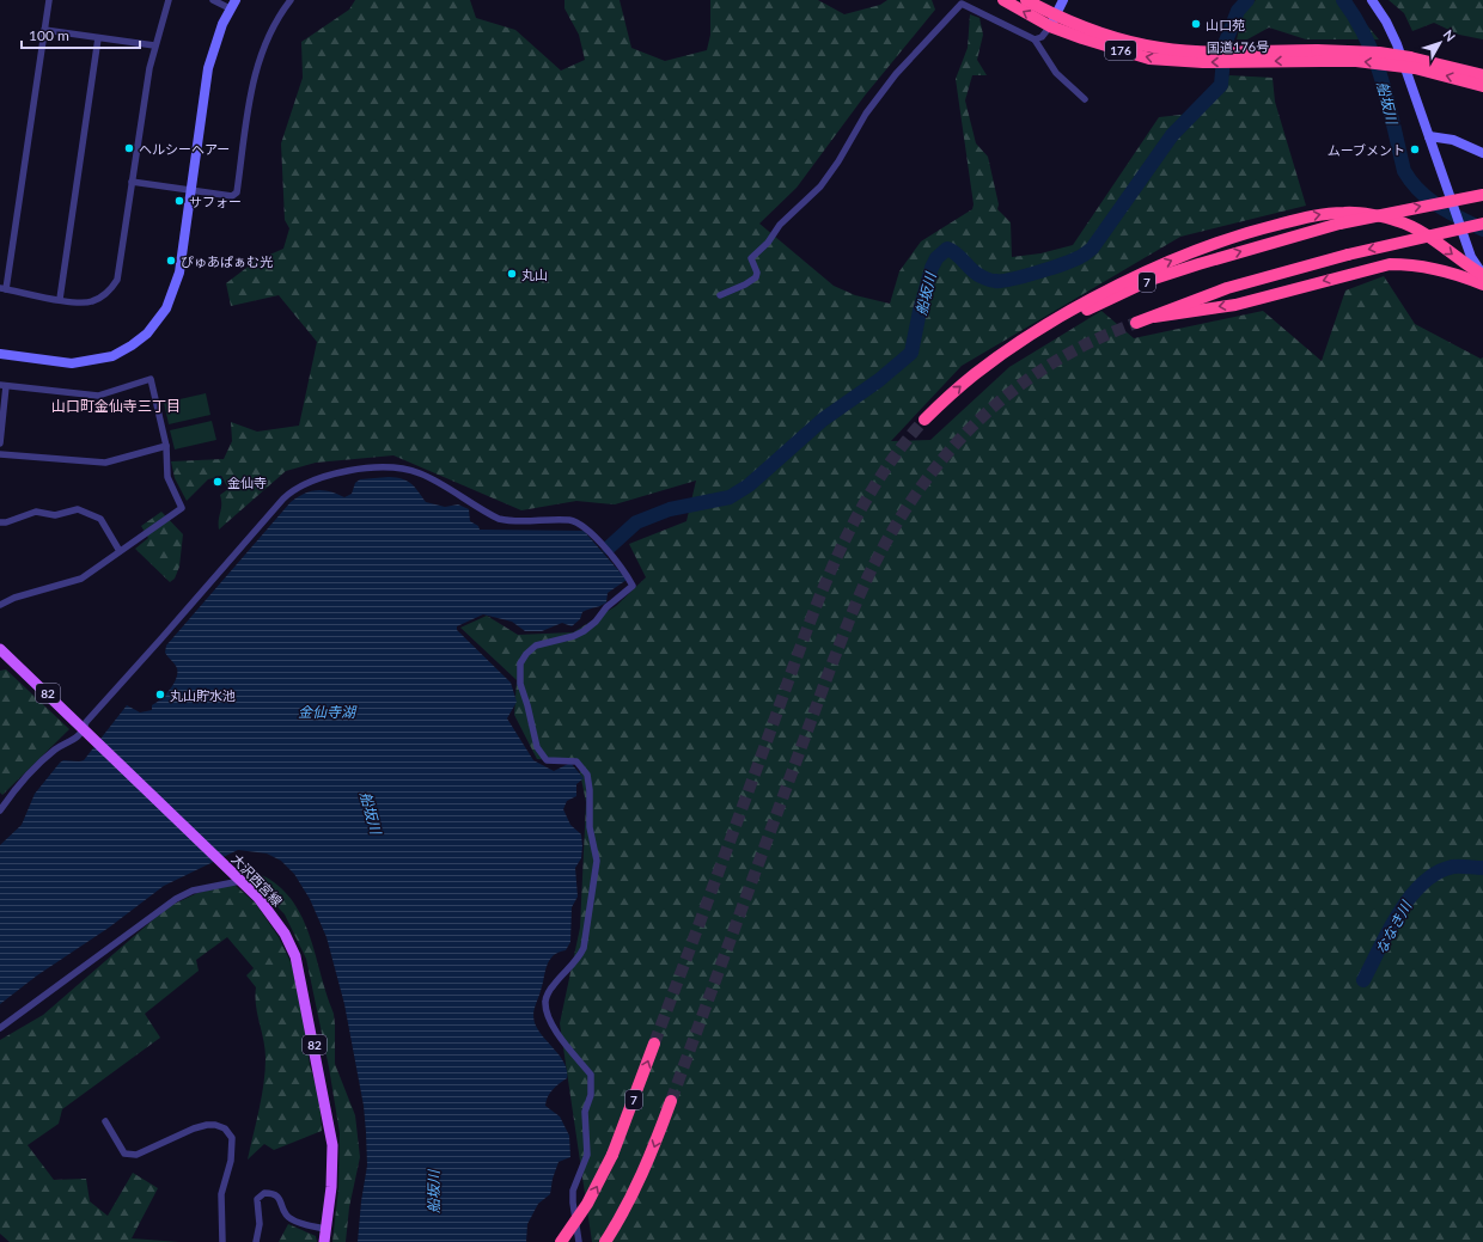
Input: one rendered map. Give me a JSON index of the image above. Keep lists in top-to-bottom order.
{
  "streets": {
    "highway": ["国道176号", "176", "7"],
    "main road": ["82", "大沢西宮線"]
  },
  "districts": ["山口町金仙寺三丁目"],
  "water": ["船坂川", "金仙寺湖", "ななき川"],
  "places": [
    "山口苑",
    "ヘルシーヘアー",
    "ムーブメント",
    "サフォー",
    "ぴゅあぱぁむ光",
    "丸山",
    "金仙寺",
    "丸山貯水池"
  ],
  "scale_bar": "100 m",
  "north": "top right"
}
